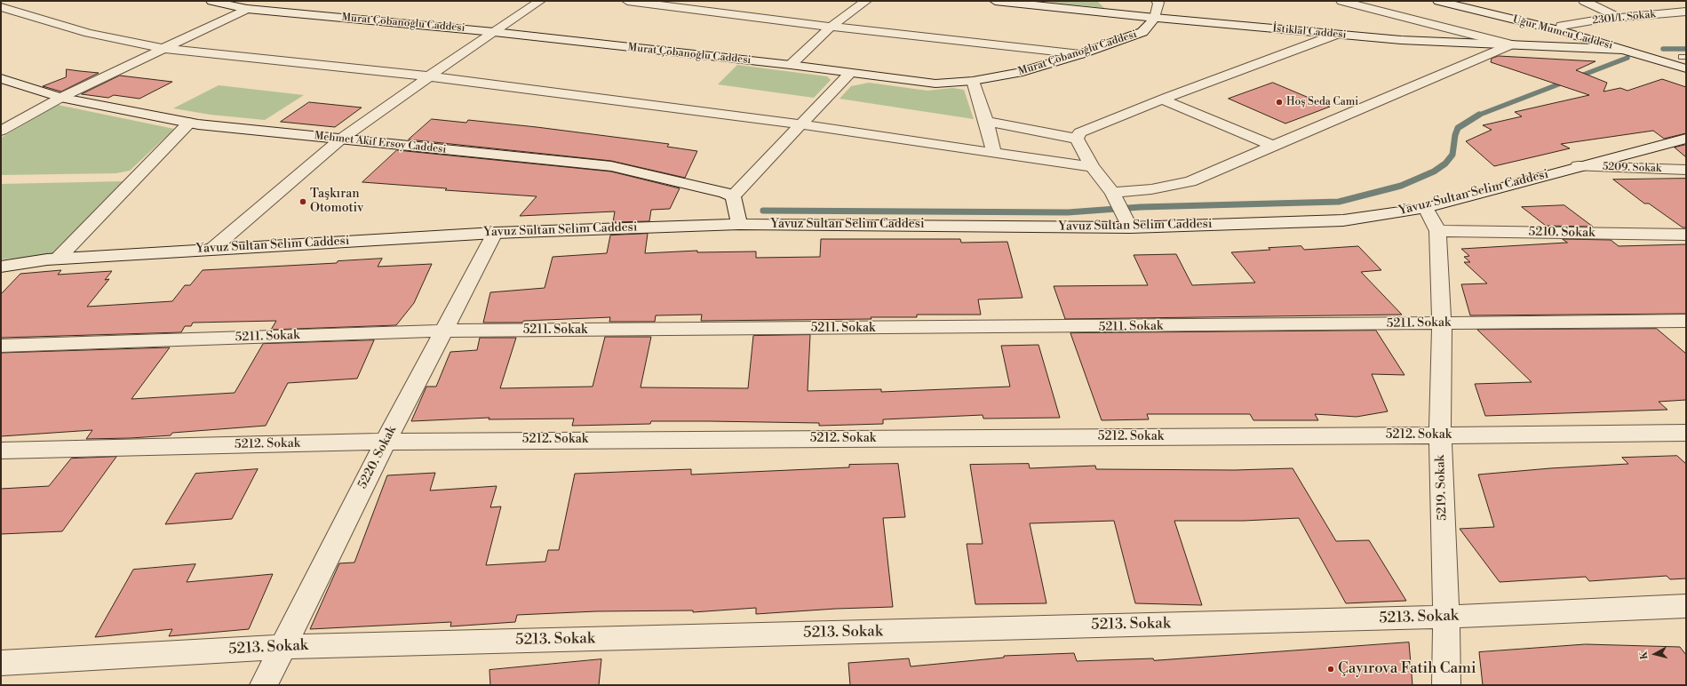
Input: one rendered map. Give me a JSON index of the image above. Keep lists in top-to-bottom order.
{
  "streets": {
    "street": [
      "2301/1. Sokak",
      "Murat Çobanoğlu Caddesi",
      "İstiklal Caddesi",
      "Uğur Mumcu Caddesi",
      "Mehmet Akif Ersoy Caddesi",
      "5209. Sokak",
      "Yavuz Sultan Selim Caddesi",
      "5210. Sokak",
      "5211. Sokak",
      "5212. Sokak",
      "5220. Sokak",
      "5219. Sokak",
      "5213. Sokak"
    ]
  },
  "crossings": [
    ["2301/1. Sokak", "Uğur Mumcu Caddesi"],
    ["Murat Çobanoğlu Caddesi", "İstiklal Caddesi"],
    ["İstiklal Caddesi", "Uğur Mumcu Caddesi"],
    ["5209. Sokak", "Yavuz Sultan Selim Caddesi"],
    ["Yavuz Sultan Selim Caddesi", "5220. Sokak"],
    ["Yavuz Sultan Selim Caddesi", "5219. Sokak"],
    ["5210. Sokak", "5219. Sokak"],
    ["5211. Sokak", "5220. Sokak"],
    ["5211. Sokak", "5219. Sokak"],
    ["5212. Sokak", "5220. Sokak"],
    ["5212. Sokak", "5219. Sokak"],
    ["5220. Sokak", "5213. Sokak"],
    ["5219. Sokak", "5213. Sokak"]
  ],
  "places": ["Hoş Seda Cami", "Taşkıran Otomotiv", "Çayırova Fatih Cami"],
  "north": "left"
}
